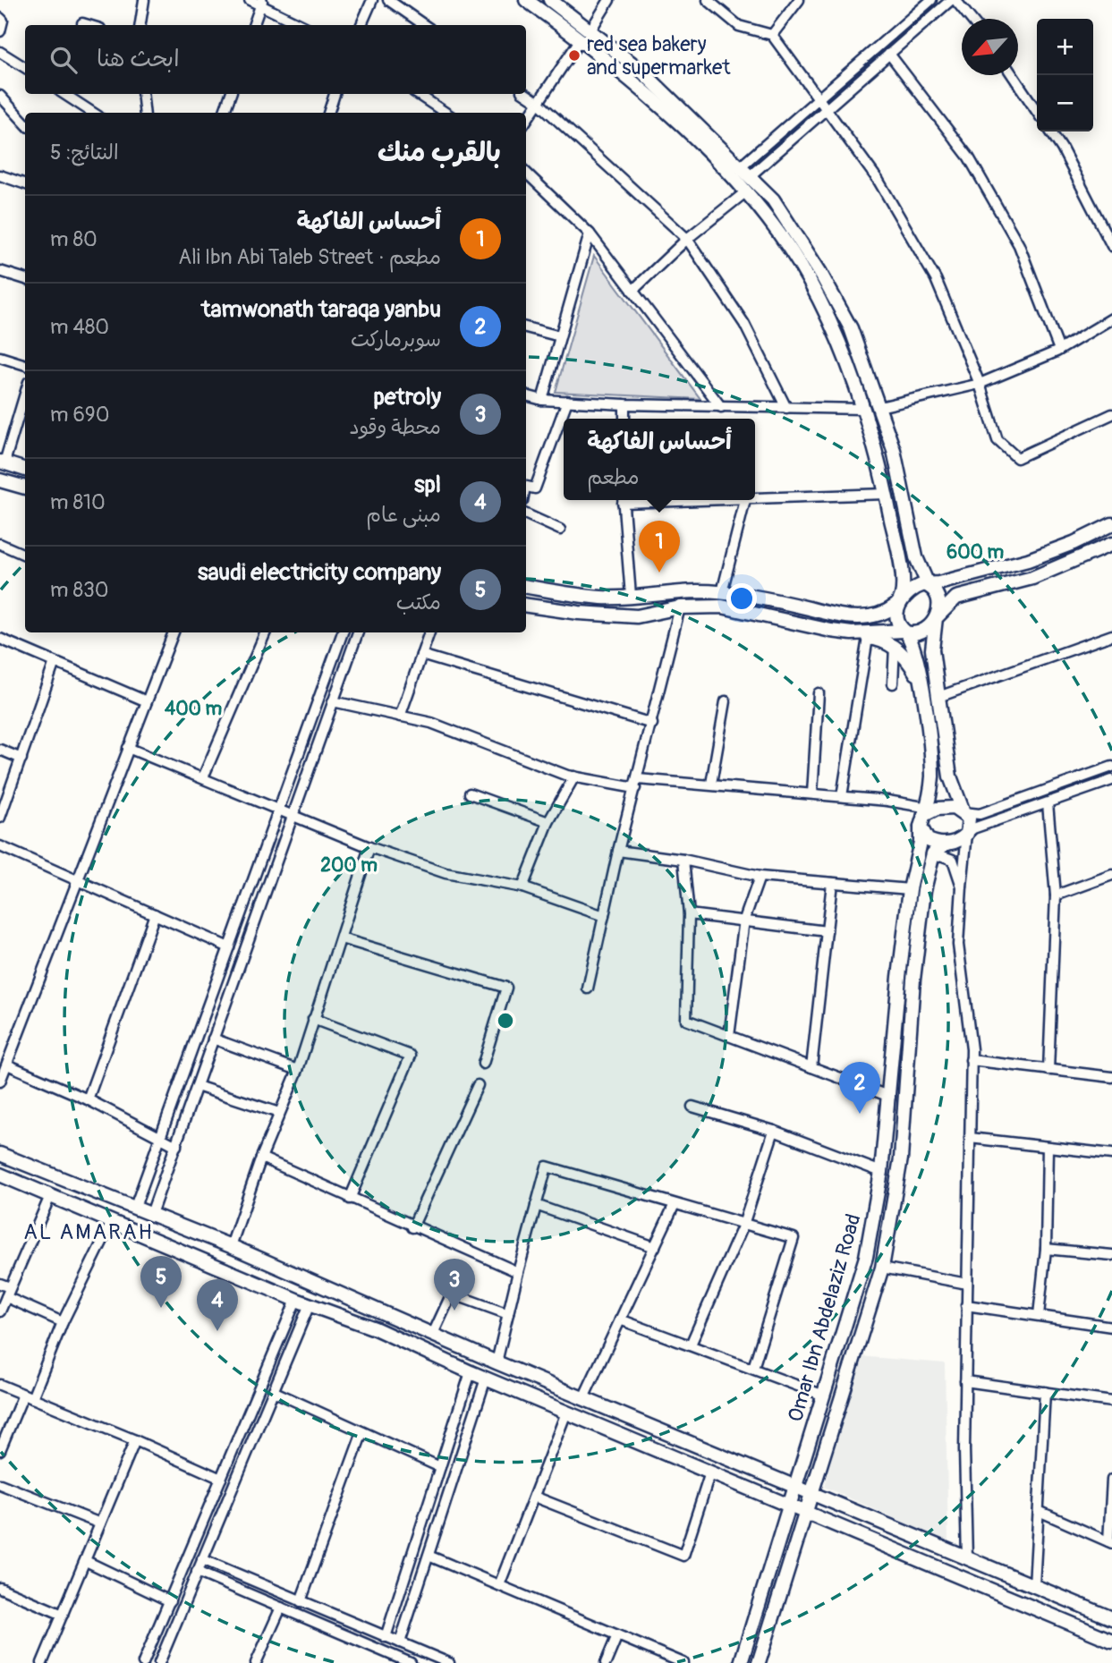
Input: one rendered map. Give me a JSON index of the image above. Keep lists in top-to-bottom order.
{
  "streets": {
    "main road": ["Omar Ibn Abdelaziz Road"]
  },
  "districts": ["AL AMARAH"],
  "places": ["red sea bakery and supermarket"],
  "north": "bottom left",
  "page": {
    "map_buttons": ["+", "−"],
    "search": "ابحث هنا",
    "heading": ["بالقرب منك", "النتائج: 5"],
    "list": [
      {
        "mark": "1",
        "name": "أحساس الفاكهة",
        "note": "مطعم · Ali Ibn Abi Taleb Street",
        "value": "80 m"
      },
      {
        "mark": "2",
        "name": "tamwonath taraqa yanbu",
        "note": "سوبرماركت",
        "value": "480 m"
      },
      {
        "mark": "3",
        "name": "petroly",
        "note": "محطة وقود",
        "value": "690 m"
      },
      {
        "mark": "4",
        "name": "spl",
        "note": "مبنى عام",
        "value": "810 m"
      },
      {
        "mark": "5",
        "name": "saudi electricity company",
        "note": "مكتب",
        "value": "830 m"
      }
    ],
    "popup": ["أحساس الفاكهة", "مطعم"],
    "pins": [
      "1",
      "2",
      "5",
      "3",
      "4"
    ]
  },
  "rings": ["600 m", "400 m", "200 m"]
}
